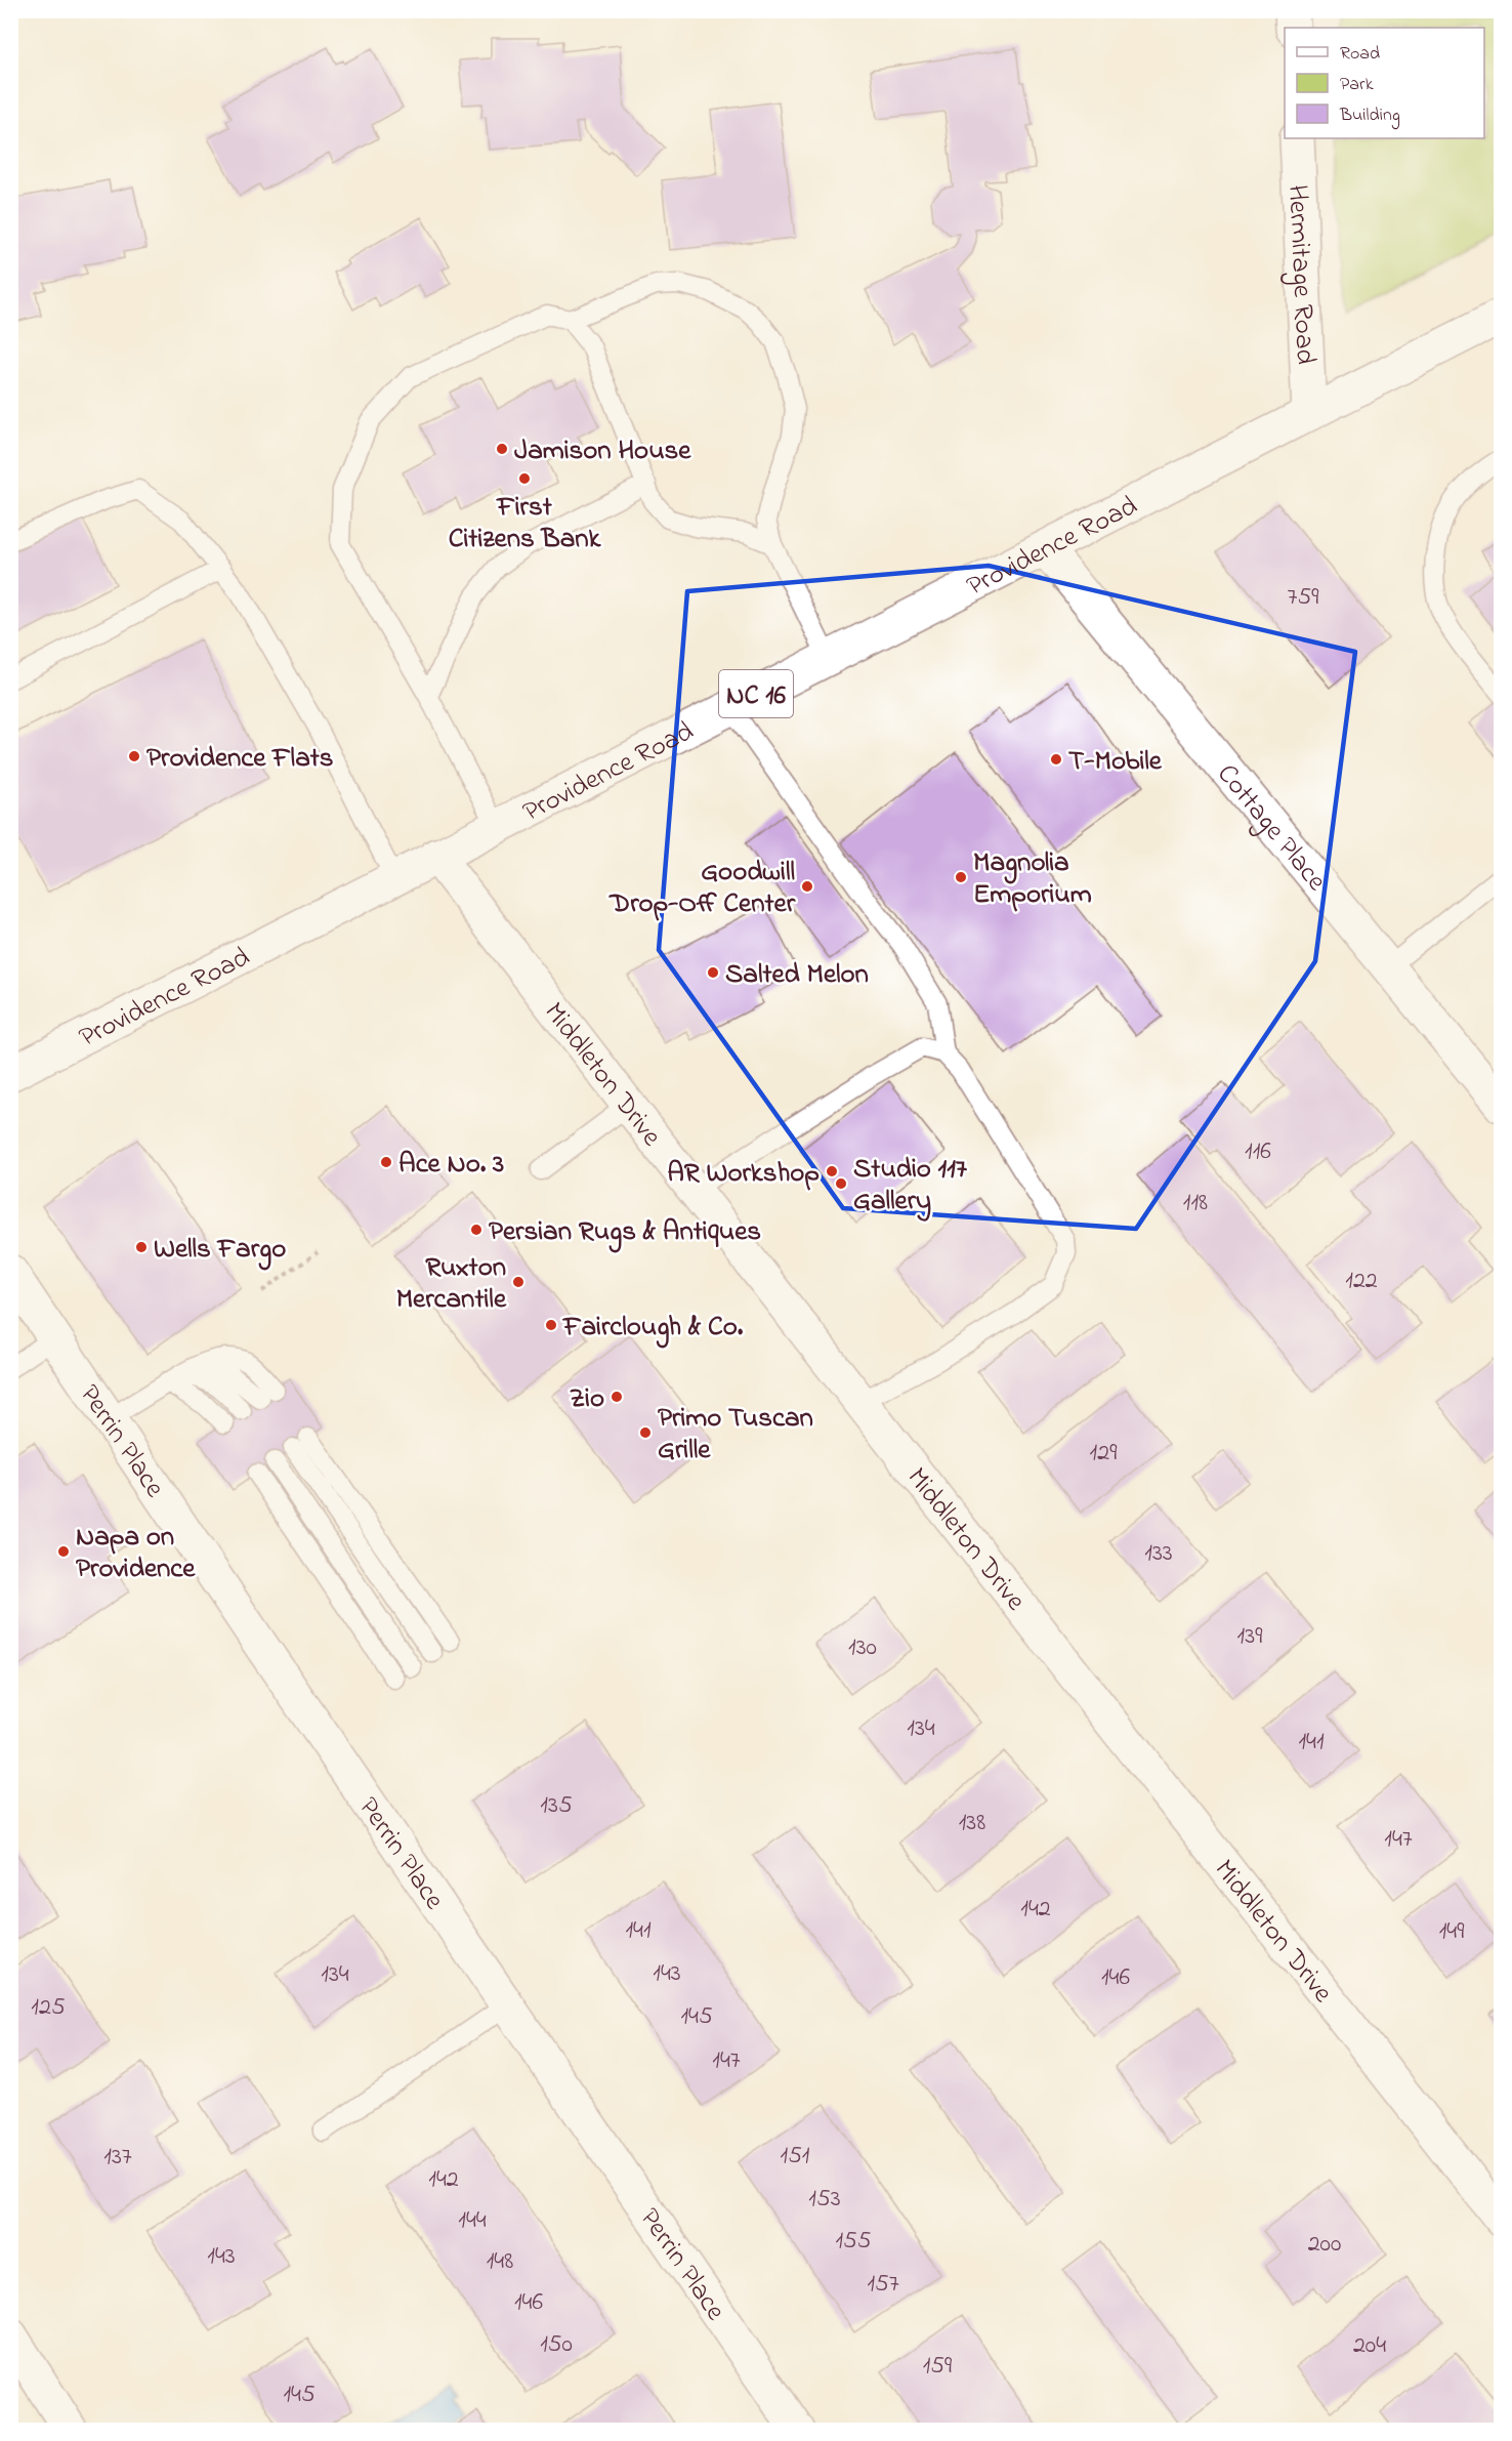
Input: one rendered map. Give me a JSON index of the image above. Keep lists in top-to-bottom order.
{
  "streets": {
    "street": [
      "Hermitage Road",
      "Providence Road",
      "NC 16",
      "Cottage Place",
      "Middleton Drive",
      "Perrin Place"
    ]
  },
  "crossings": [
    ["Hermitage Road", "Providence Road"],
    ["Providence Road", "Cottage Place"],
    ["Providence Road", "Middleton Drive"]
  ],
  "places": [
    "Jamison House",
    "First Citizens Bank",
    "Providence Flats",
    "T-Mobile",
    "Magnolia Emporium",
    "Goodwill Drop-Off Center",
    "Salted Melon",
    "Ace No. 3",
    "AR Workshop",
    "Studio 117 Gallery",
    "Persian Rugs & Antiques",
    "Wells Fargo",
    "Ruxton Mercantile",
    "Fairclough & Co.",
    "Zio",
    "Primo Tuscan Grille",
    "Napa on Providence"
  ],
  "house_numbers": [
    "759",
    "116",
    "118",
    "122",
    "129",
    "133",
    "139",
    "130",
    "134",
    "141",
    "135",
    "138",
    "147",
    "142",
    "141",
    "149",
    "143",
    "134",
    "146",
    "125",
    "145",
    "147",
    "151",
    "137",
    "142",
    "153",
    "144",
    "155",
    "200",
    "143",
    "148",
    "157",
    "146",
    "150",
    "204",
    "159",
    "145"
  ],
  "legend": ["Road", "Park", "Building"]
}
